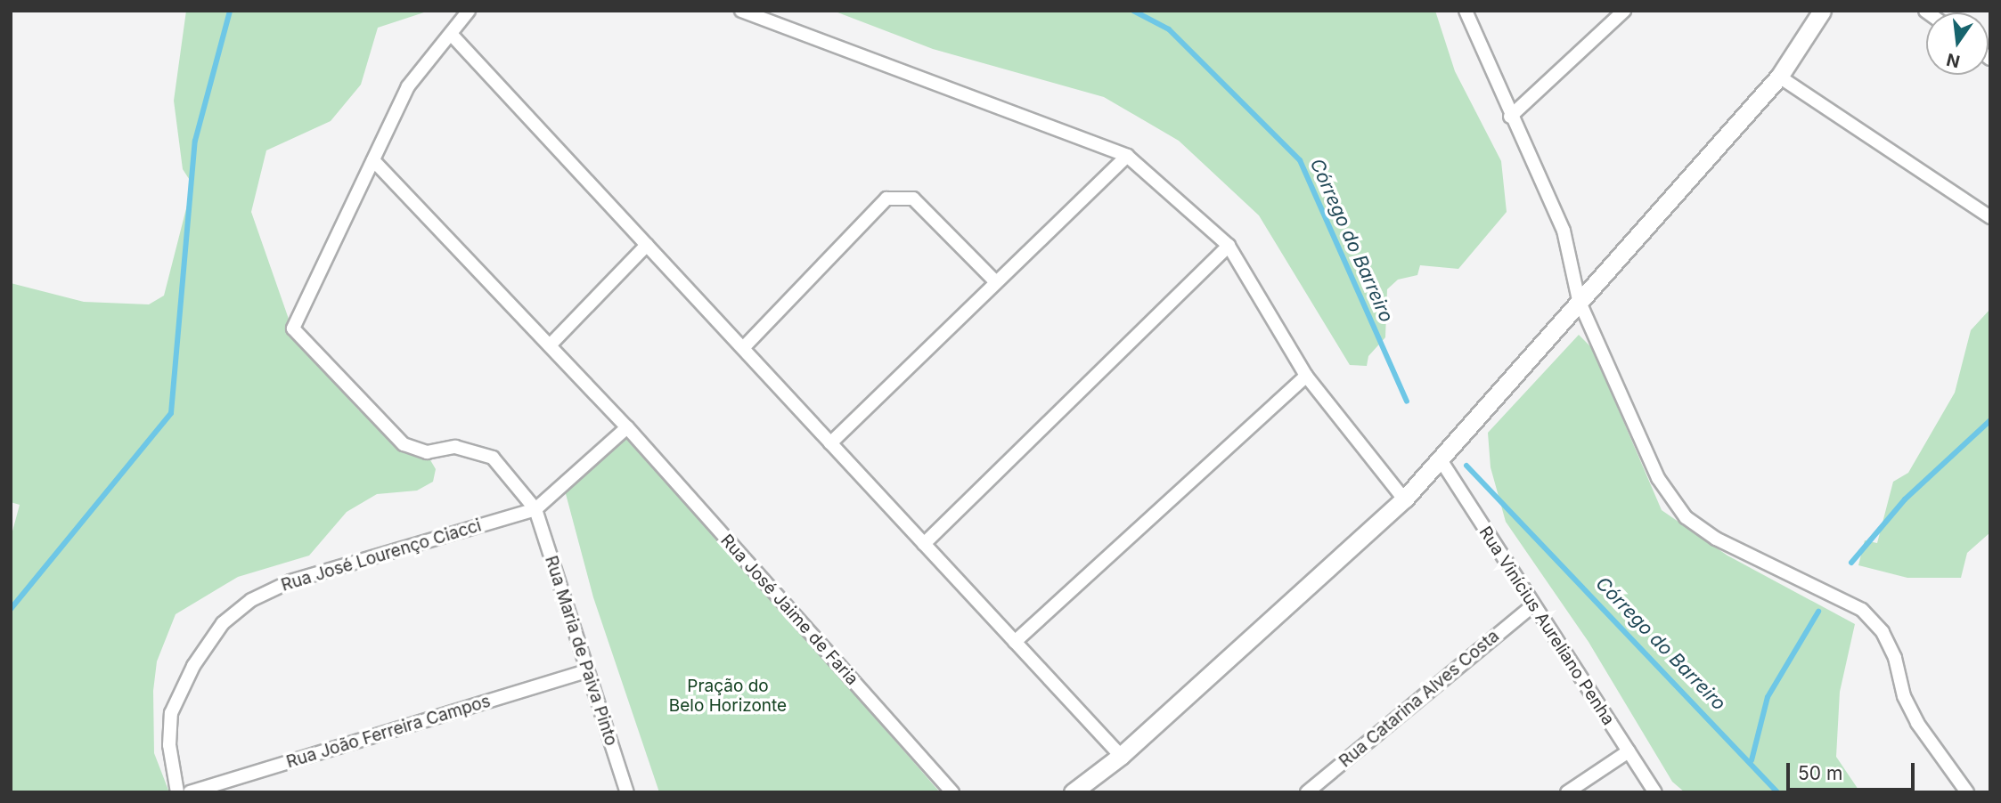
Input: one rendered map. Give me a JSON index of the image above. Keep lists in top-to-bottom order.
{
  "streets": {
    "street": [
      "Rua José Lourenço Ciacci",
      "Rua José Jaime de Faria",
      "Rua Vinícius Aureliano Penha",
      "Rua Maria de Paiva Pinto",
      "Rua Catarina Alves Costa",
      "Rua João Ferreira Campos"
    ]
  },
  "crossings": [
    ["Rua José Lourenço Ciacci", "Rua José Jaime de Faria"],
    ["Rua José Lourenço Ciacci", "Rua Maria de Paiva Pinto"],
    ["Rua Vinícius Aureliano Penha", "Rua Catarina Alves Costa"],
    ["Rua Maria de Paiva Pinto", "Rua João Ferreira Campos"]
  ],
  "water": ["Córrego do Barreiro"],
  "parks": ["Pração do Belo Horizonte"],
  "scale_bar": "50 m",
  "north": "bottom"
}
